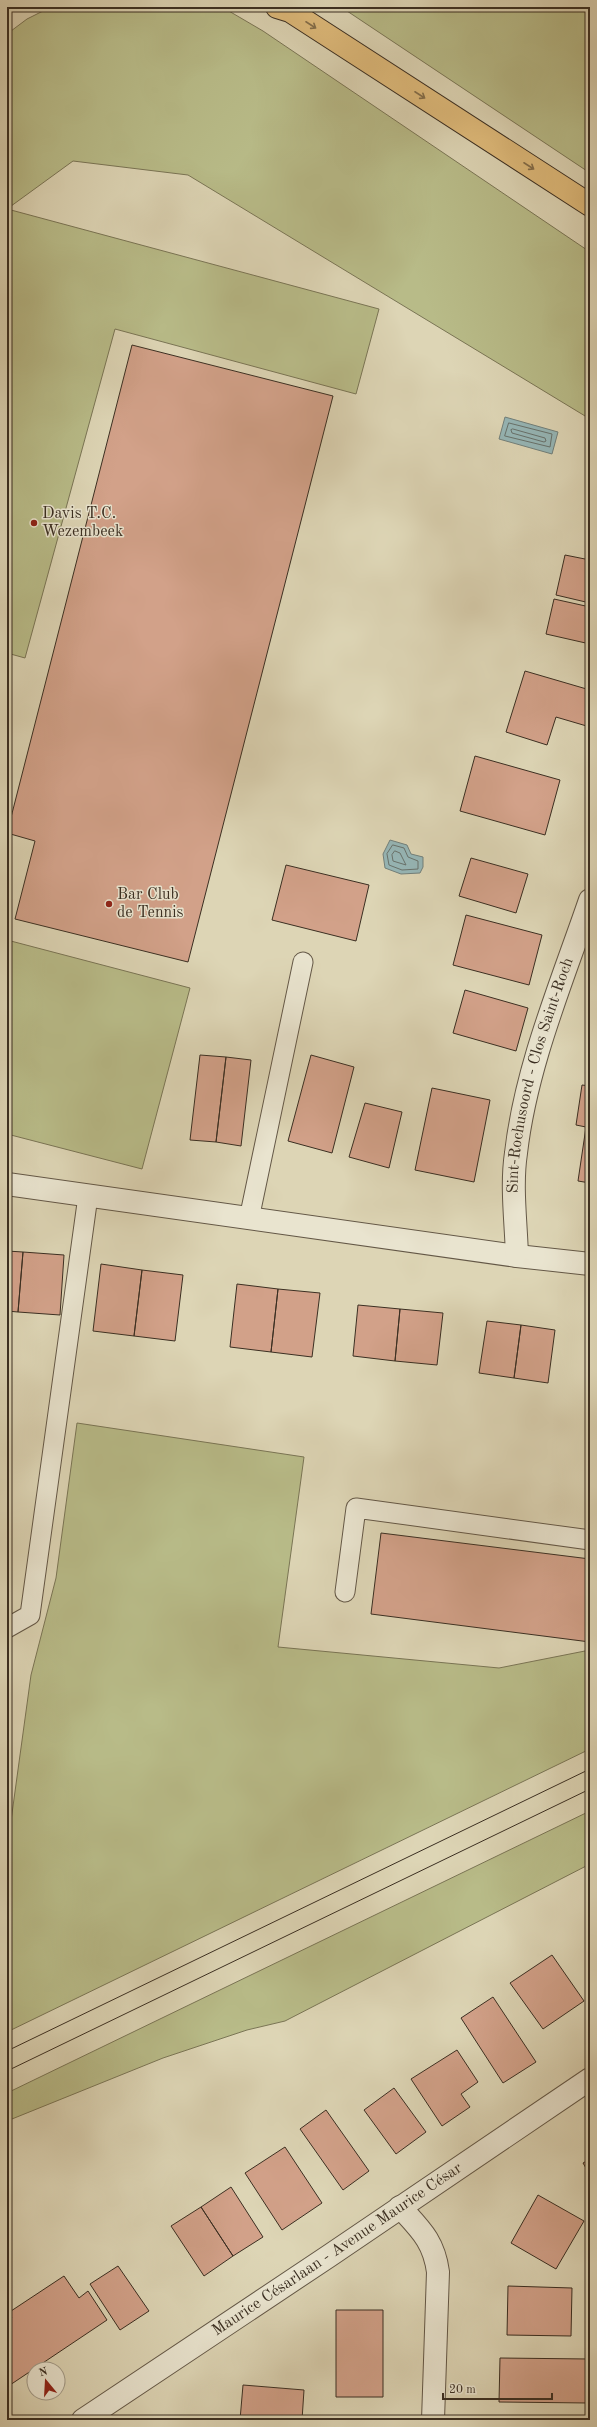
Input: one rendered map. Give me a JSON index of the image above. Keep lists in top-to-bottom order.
{
  "streets": {
    "street": ["Sint-Rochusoord - Clos Saint-Roch", "Maurice Césarlaan - Avenue Maurice César"]
  },
  "places": ["Davis T.C. Wezembeek", "Bar Club de Tennis"],
  "scale_bar": "20 m",
  "north": "top"
}
